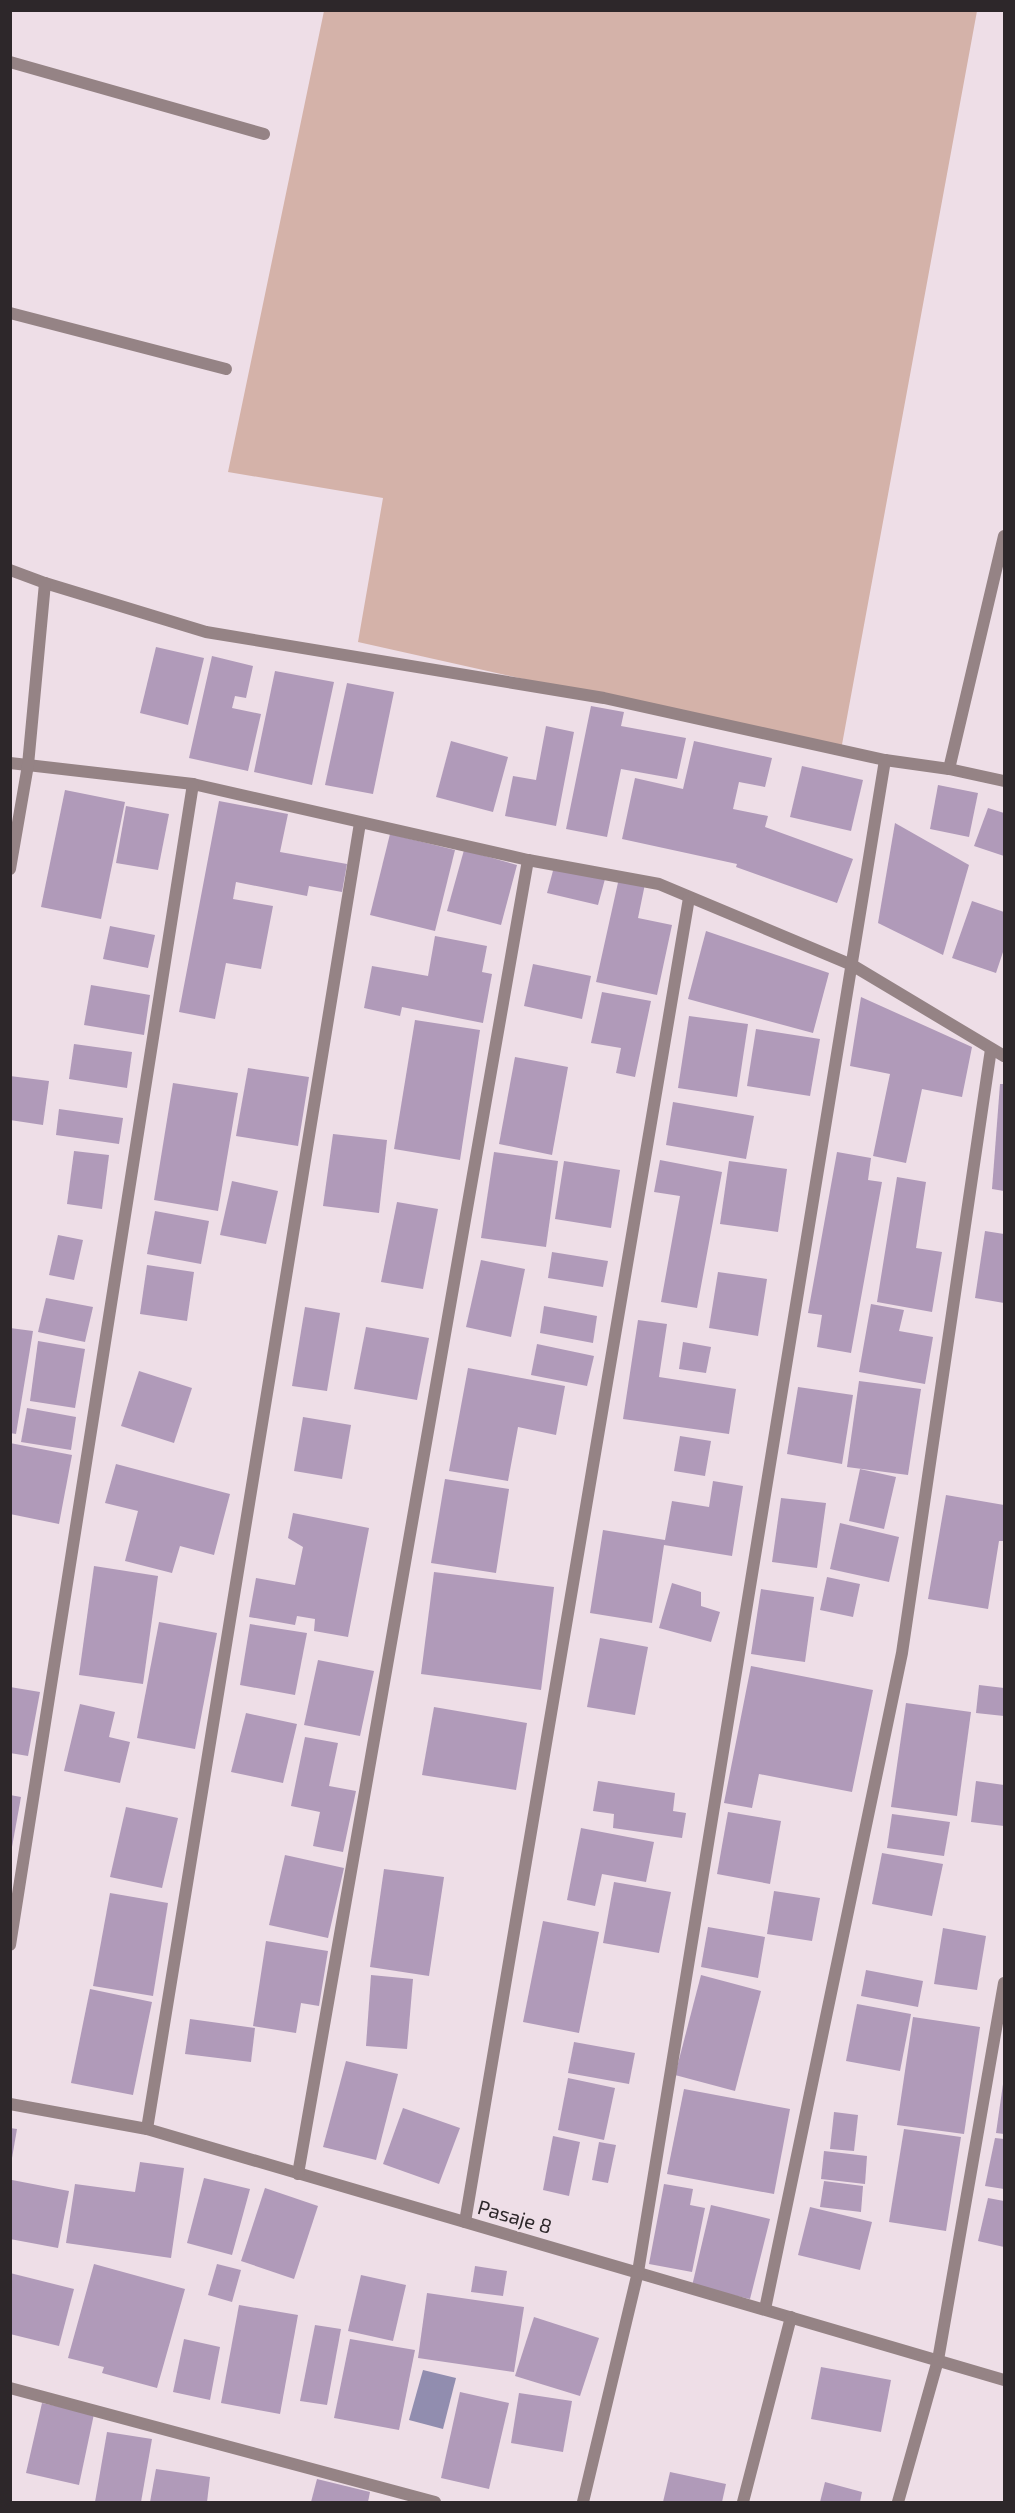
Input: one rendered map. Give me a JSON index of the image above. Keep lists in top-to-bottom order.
{
  "streets": {
    "street": ["Pasaje 8"]
  }
}
